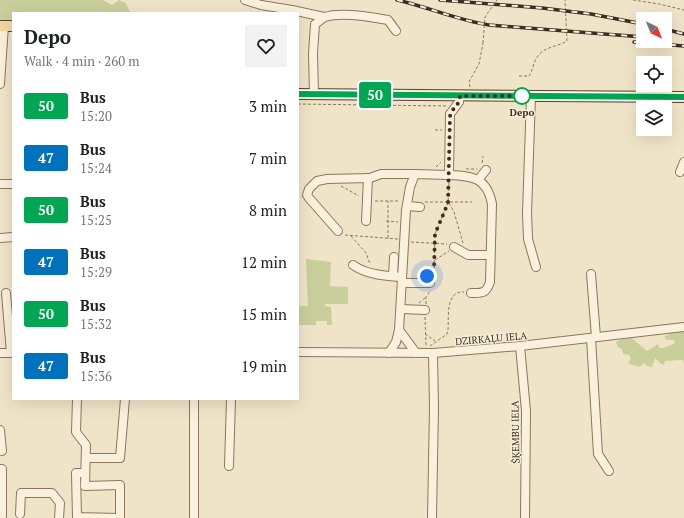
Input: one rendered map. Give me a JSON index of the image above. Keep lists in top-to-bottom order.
{
  "streets": {
    "street": ["DZIRKAĻU IELA", "ŠĶEMBU IELA"]
  },
  "crossings": [
    ["DZIRKAĻU IELA", "ŠĶEMBU IELA"]
  ],
  "places": ["Depo"],
  "lines": ["bus line 50"],
  "north": "bottom right",
  "page": {
    "on_map": "50",
    "heading": ["Depo", "Walk · 4 min · 260 m"],
    "list": [
      {
        "mark": "50",
        "name": "Bus",
        "note": "15:20",
        "value": "3 min"
      },
      {
        "mark": "47",
        "name": "Bus",
        "note": "15:24",
        "value": "7 min"
      },
      {
        "mark": "50",
        "name": "Bus",
        "note": "15:25",
        "value": "8 min"
      },
      {
        "mark": "47",
        "name": "Bus",
        "note": "15:29",
        "value": "12 min"
      },
      {
        "mark": "50",
        "name": "Bus",
        "note": "15:32",
        "value": "15 min"
      },
      {
        "mark": "47",
        "name": "Bus",
        "note": "15:36",
        "value": "19 min"
      }
    ]
  }
}
